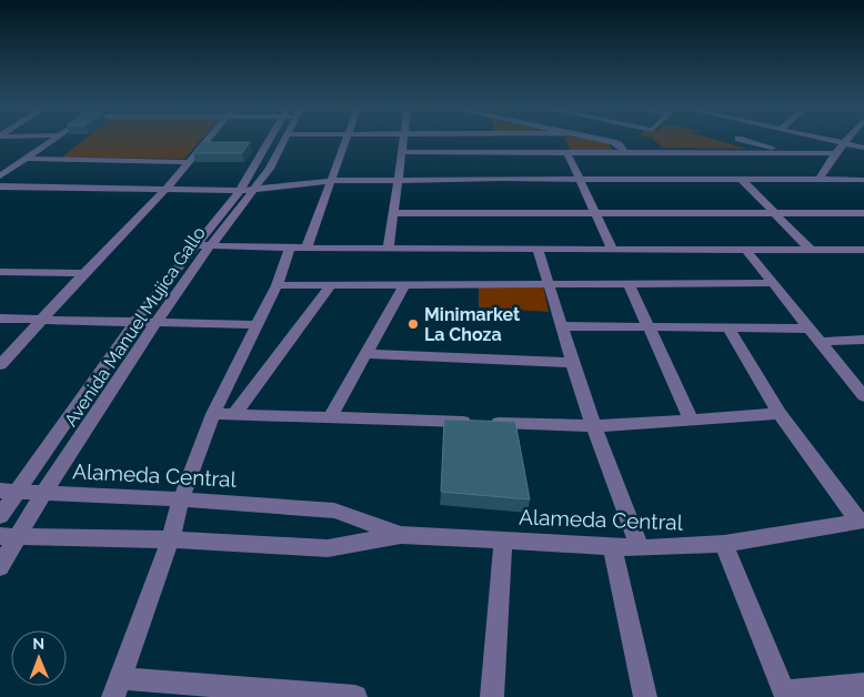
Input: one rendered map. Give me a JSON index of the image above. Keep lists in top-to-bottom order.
{
  "streets": {
    "street": ["Avenida Manuel Mujica Gallo", "Alameda Central"]
  },
  "crossings": [
    ["Avenida Manuel Mujica Gallo", "Alameda Central"]
  ],
  "places": ["Minimarket La Choza"],
  "north": "top"
}
